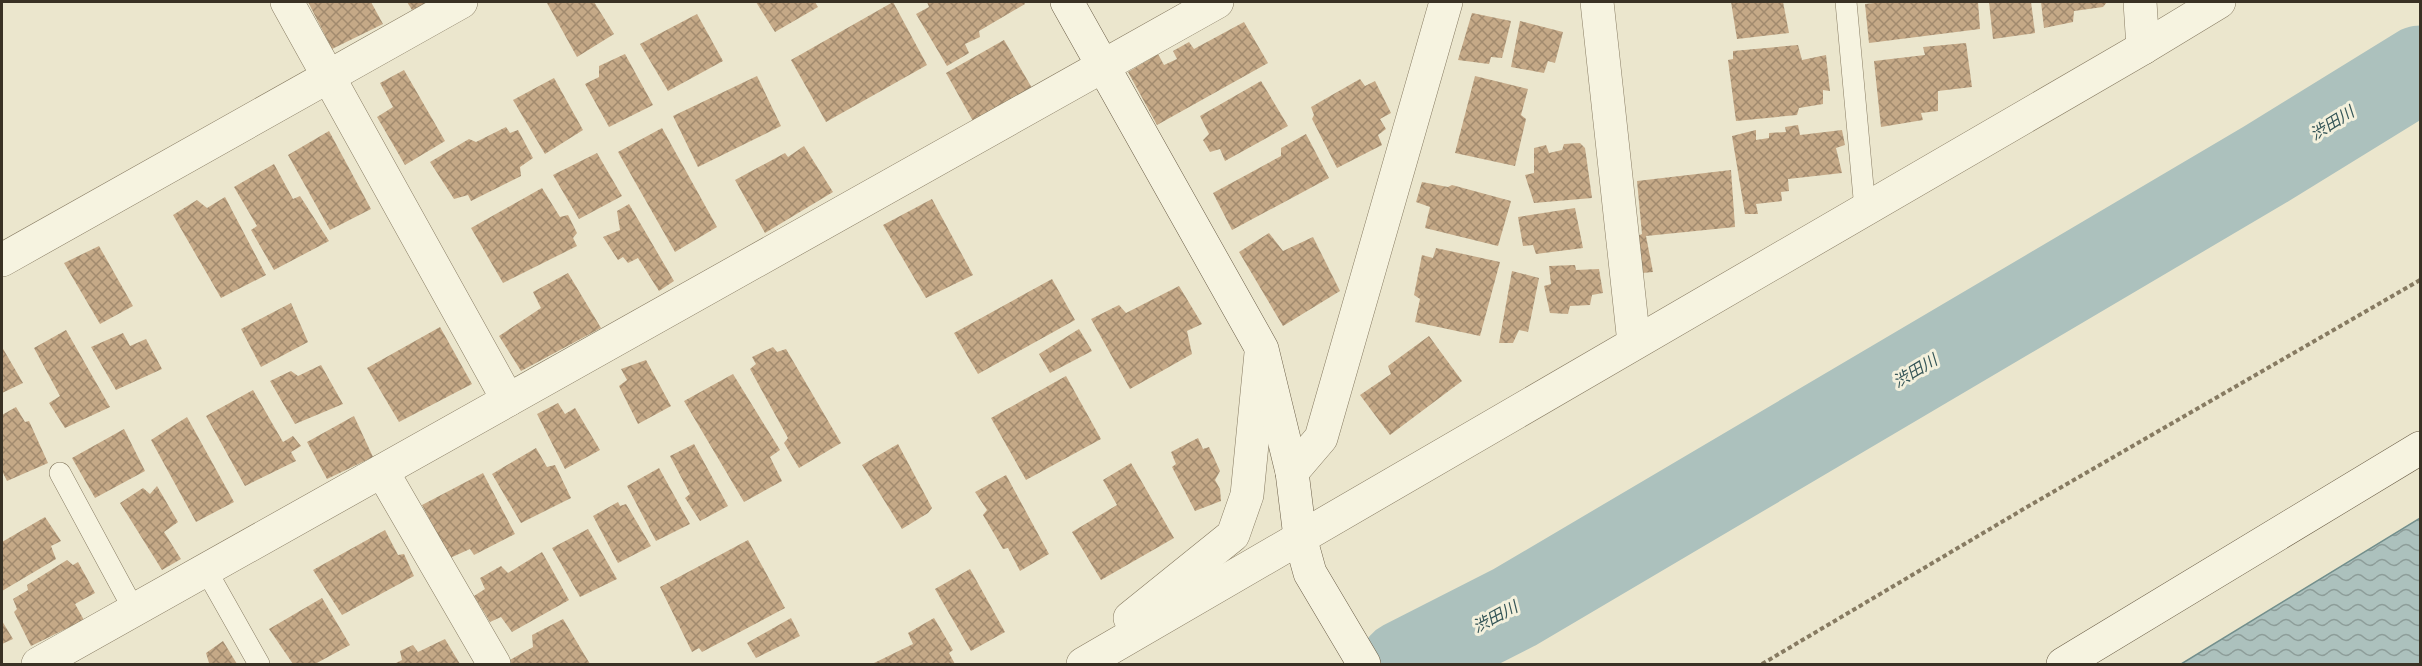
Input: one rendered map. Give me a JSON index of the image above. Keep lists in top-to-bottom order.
{
  "water": ["渋田川"]
}
